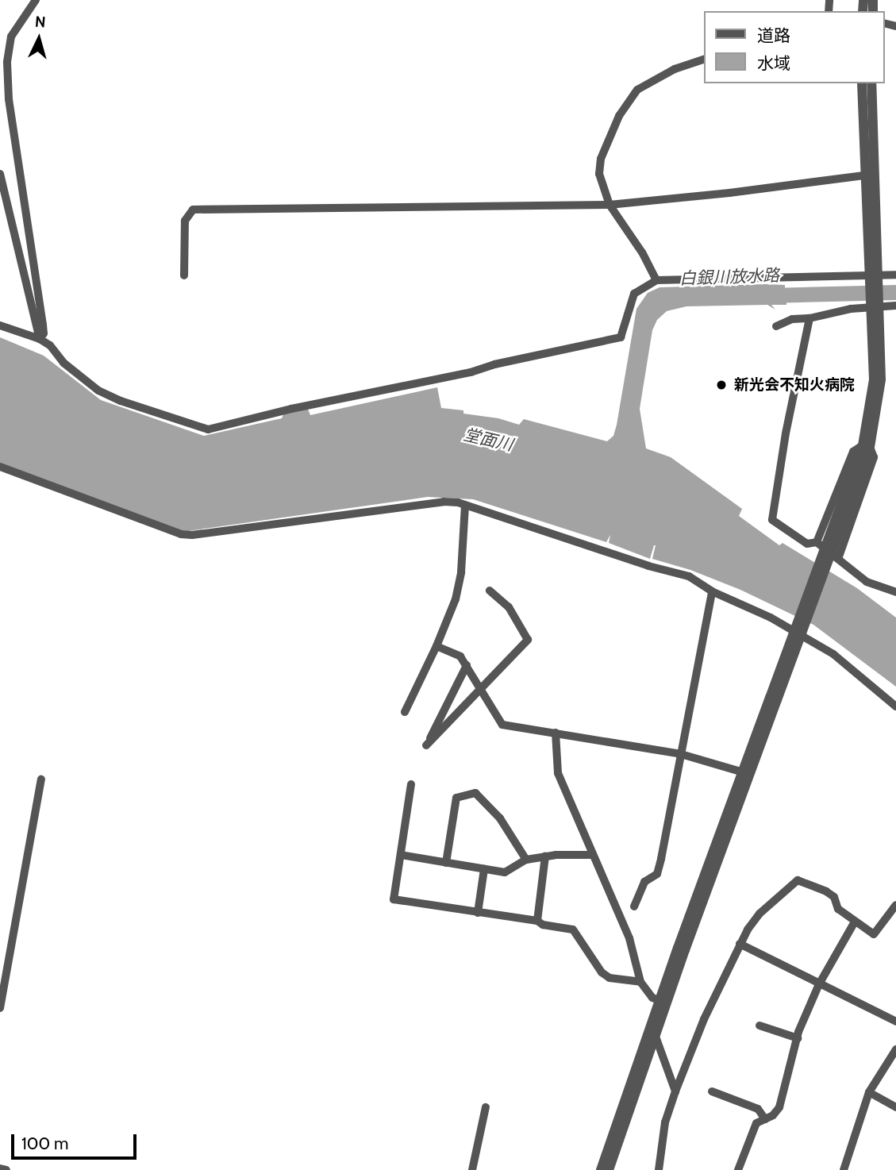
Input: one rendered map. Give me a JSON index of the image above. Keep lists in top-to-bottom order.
{
  "water": ["白銀川放水路", "堂面川"],
  "places": ["新光会不知火病院"],
  "legend": ["道路", "水域"],
  "scale_bar": "100 m",
  "north": "top"
}
